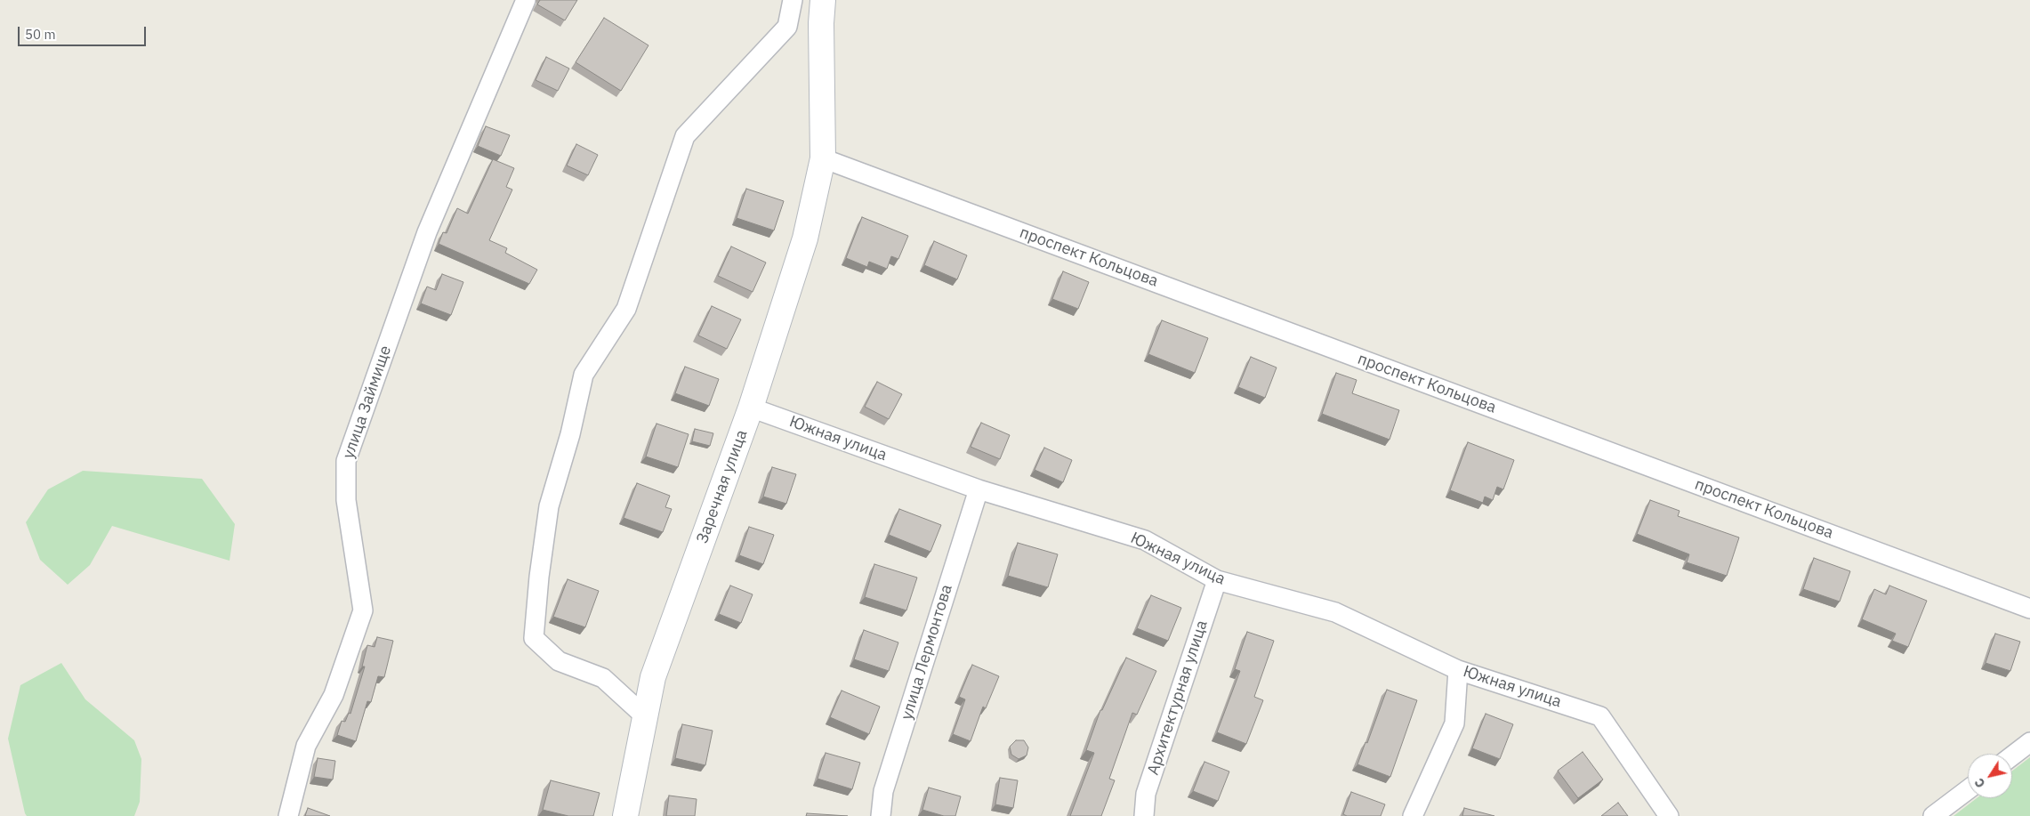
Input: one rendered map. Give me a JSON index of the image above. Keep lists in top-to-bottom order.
{
  "streets": {
    "street": [
      "проспект Кольцова",
      "улица Займище",
      "Южная улица",
      "Заречная улица",
      "улица Лермонтова",
      "Архитектурная улица"
    ]
  },
  "crossings": [
    ["проспект Кольцова", "Заречная улица"],
    ["Южная улица", "Заречная улица"],
    ["Южная улица", "улица Лермонтова"],
    ["Южная улица", "Архитектурная улица"]
  ],
  "scale_bar": "50 m",
  "north": "bottom left"
}
